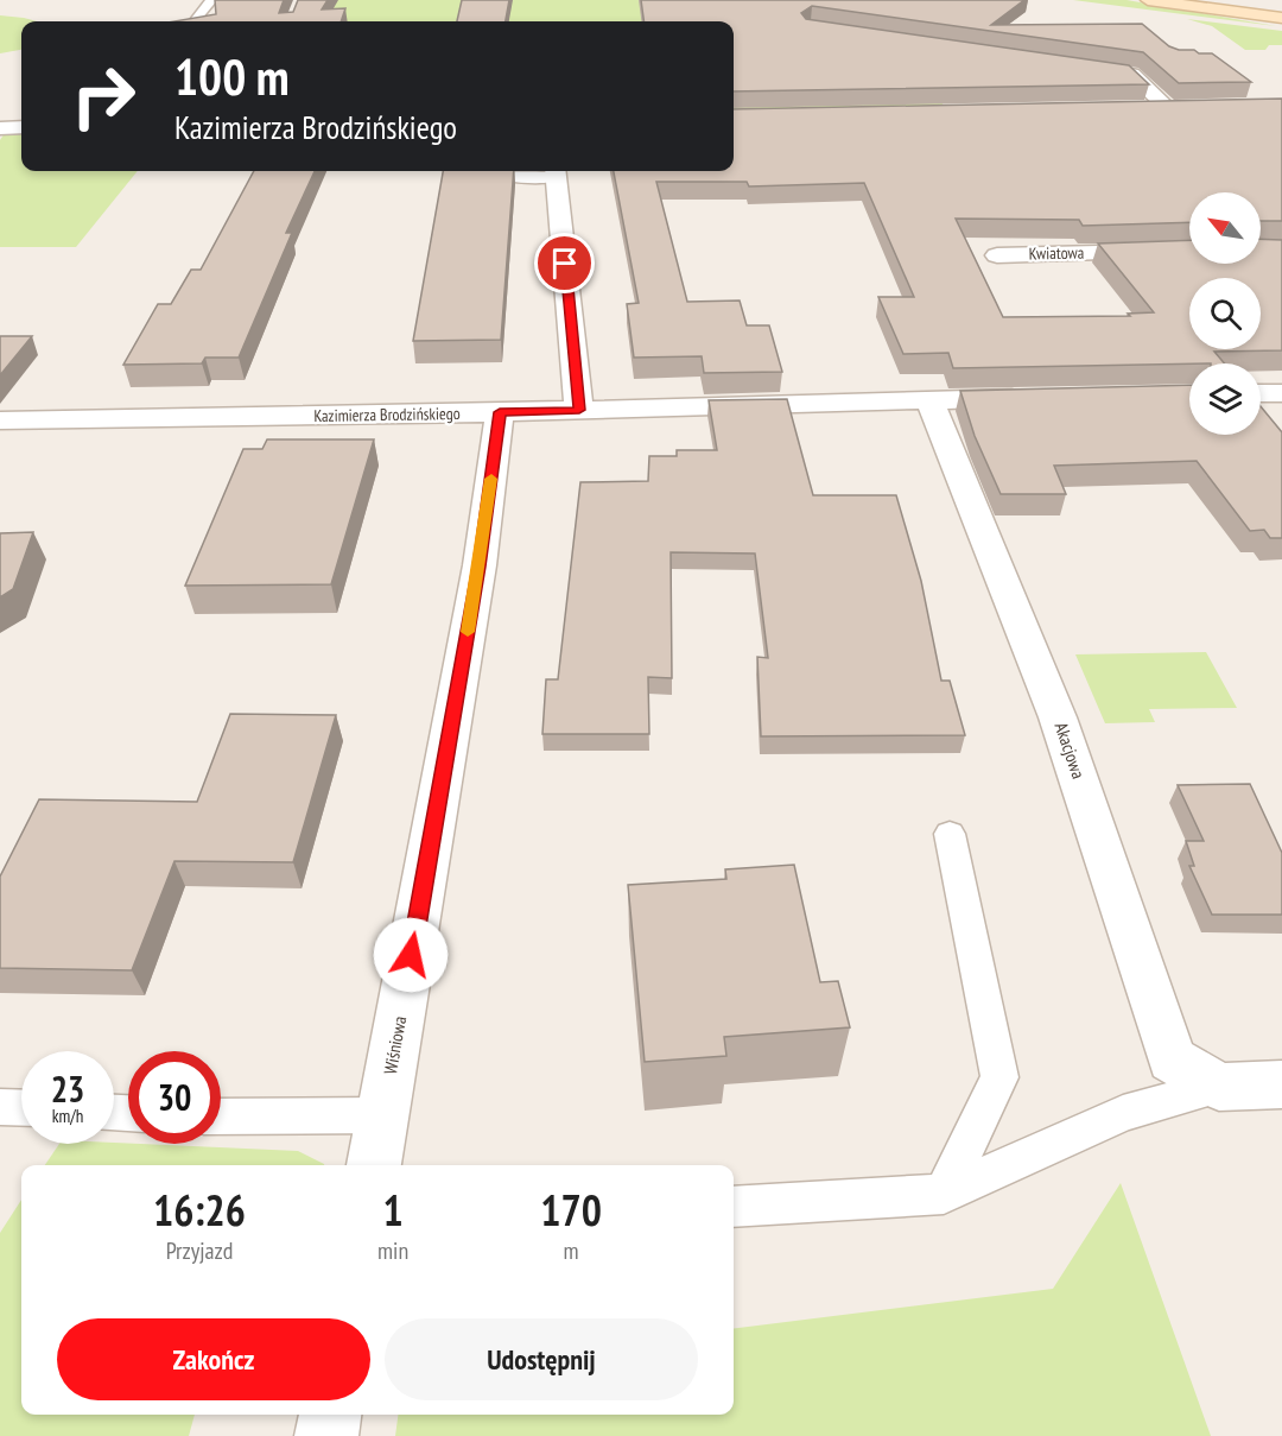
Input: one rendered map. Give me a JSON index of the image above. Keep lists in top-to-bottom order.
{
  "streets": {
    "street": [
      "Kwiatowa",
      "Kazimierza Brodzińskiego",
      "Akacjowa",
      "Wiśniowa"
    ]
  },
  "crossings": [
    ["Kazimierza Brodzińskiego", "Akacjowa"],
    ["Kazimierza Brodzińskiego", "Wiśniowa"]
  ],
  "north": "top left",
  "page": {
    "turn": ["100 m", "Kazimierza Brodzińskiego"],
    "speed": "23 km/h",
    "limit": "30",
    "eta": [
      "16:26",
      "Przyjazd",
      "1",
      "min",
      "170",
      "m"
    ],
    "buttons": ["Zakończ", "Udostępnij"]
  }
}
